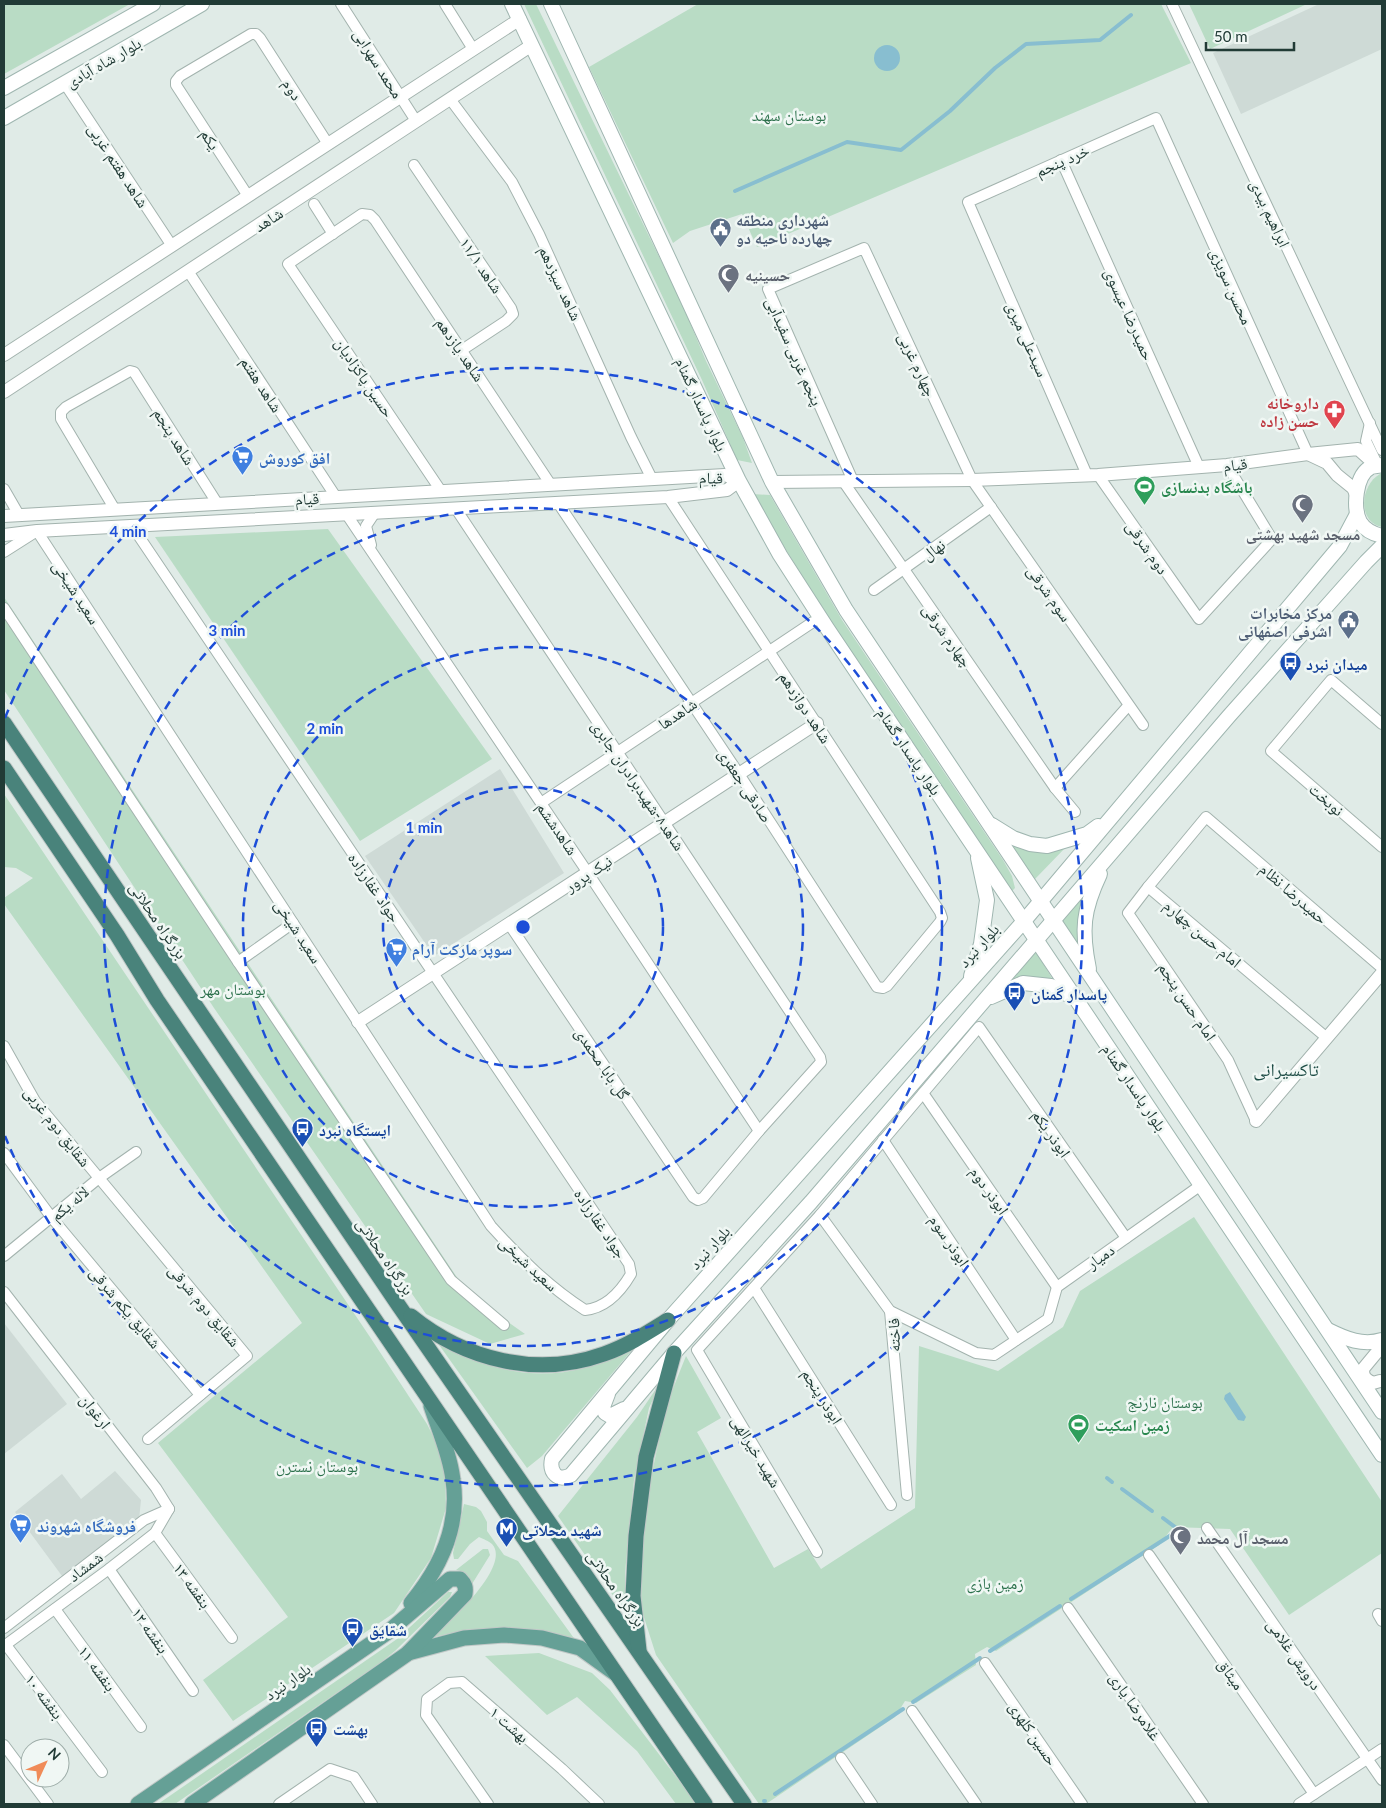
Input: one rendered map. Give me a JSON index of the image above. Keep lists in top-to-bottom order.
{
  "streets": {
    "highway": ["بزرگراه محلاتی"],
    "main road": ["بلوار شاه آبادی", "بلوار پاسدار گمنام", "بلوار نبرد"],
    "street": [
      "محمد سهرابی",
      "دوم",
      "یکم",
      "خرد پنجم",
      "شاهد هفتم غربی",
      "ابراهیم بیدی",
      "شاهد",
      "شاهد ۱۱/۱",
      "شاهد سیزدهم",
      "محسن سویزی",
      "حمیدرضا عیسوی",
      "سیدعلی میری",
      "شاهد یازدهم",
      "پنجم غربی سفیدآبی",
      "چهارم غربی",
      "حسین پاکزادیان",
      "شاهد هفتم",
      "شاهد پنجم",
      "قیام",
      "دوم شرقی",
      "نهال",
      "سعید شیخی",
      "سوم شرقی",
      "چهارم شرقی",
      "شاهد دوازدهم",
      "شاهدها",
      "شاهد۸-شهیدبرادران جابری",
      "صادقی جعفری",
      "نوبخت",
      "شاهدششم",
      "نیک پرور",
      "جواد غفارزاده",
      "حمیدرضا نظام",
      "امام حسن چهارم",
      "امام حسن پنجم",
      "گل بابا محمدی",
      "شقایق دوم غربی",
      "ابوذر یکم",
      "ابوذر دوم",
      "لاله یکم",
      "ابوذر سوم",
      "دمیار",
      "شقایق دوم شرقی",
      "شقایق یکم شرقی",
      "فاخته",
      "ابوذر پنجم",
      "ارغوان",
      "شهید خیرالهی",
      "شمشاد",
      "بنفشه ۱۳",
      "بنفشه ۱۲",
      "درویش غلامی",
      "بنفشه ۱۱",
      "میثاق",
      "بنفشه ۱۰",
      "غلامرضا یاری",
      "بهشت ۱",
      "حسین کلهری"
    ]
  },
  "crossings": [
    ["بلوار شاه آبادی", "شاهد هفتم غربی"],
    ["محمد سهرابی", "شاهد"],
    ["دوم", "یکم"],
    ["دوم", "شاهد"],
    ["یکم", "شاهد"],
    ["خرد پنجم", "محسن سویزی"],
    ["خرد پنجم", "حمیدرضا عیسوی"],
    ["خرد پنجم", "سیدعلی میری"],
    ["شاهد هفتم غربی", "شاهد"],
    ["شاهد", "شاهد سیزدهم"],
    ["شاهد", "شاهد هفتم"],
    ["شاهد", "بلوار پاسدار گمنام"],
    ["شاهد ۱۱/۱", "شاهد یازدهم"],
    ["شاهد سیزدهم", "قیام"],
    ["محسن سویزی", "قیام"],
    ["حمیدرضا عیسوی", "قیام"],
    ["سیدعلی میری", "قیام"],
    ["سیدعلی میری", "دوم شرقی"],
    ["شاهد یازدهم", "حسین پاکزادیان"],
    ["شاهد یازدهم", "قیام"],
    ["پنجم غربی سفیدآبی", "چهارم غربی"],
    ["پنجم غربی سفیدآبی", "قیام"],
    ["پنجم غربی سفیدآبی", "چهارم شرقی"],
    ["چهارم غربی", "قیام"],
    ["چهارم غربی", "سوم شرقی"],
    ["حسین پاکزادیان", "قیام"],
    ["شاهد هفتم", "قیام"],
    ["بلوار پاسدار گمنام", "قیام"],
    ["بلوار پاسدار گمنام", "بلوار نبرد"],
    ["بلوار پاسدار گمنام", "دمیار"],
    ["شاهد پنجم", "قیام"],
    ["قیام", "دوم شرقی"],
    ["قیام", "سعید شیخی"],
    ["قیام", "سوم شرقی"],
    ["قیام", "چهارم شرقی"],
    ["قیام", "شاهد دوازدهم"],
    ["قیام", "شاهد۸-شهیدبرادران جابری"],
    ["قیام", "صادقی جعفری"],
    ["قیام", "شاهدششم"],
    ["قیام", "جواد غفارزاده"],
    ["نهال", "سوم شرقی"],
    ["نهال", "چهارم شرقی"],
    ["سعید شیخی", "نیک پرور"],
    ["سعید شیخی", "جواد غفارزاده"],
    ["شاهد دوازدهم", "شاهدها"],
    ["شاهد دوازدهم", "صادقی جعفری"],
    ["شاهد دوازدهم", "نیک پرور"],
    ["شاهدها", "شاهد۸-شهیدبرادران جابری"],
    ["شاهدها", "صادقی جعفری"],
    ["شاهدها", "شاهدششم"],
    ["شاهد۸-شهیدبرادران جابری", "شاهدششم"],
    ["شاهد۸-شهیدبرادران جابری", "نیک پرور"],
    ["شاهد۸-شهیدبرادران جابری", "گل بابا محمدی"],
    ["صادقی جعفری", "نیک پرور"],
    ["شاهدششم", "نیک پرور"],
    ["شاهدششم", "گل بابا محمدی"],
    ["نیک پرور", "جواد غفارزاده"],
    ["نیک پرور", "گل بابا محمدی"],
    ["حمیدرضا نظام", "امام حسن چهارم"],
    ["امام حسن چهارم", "امام حسن پنجم"],
    ["شقایق دوم غربی", "لاله یکم"],
    ["شقایق دوم غربی", "شقایق دوم شرقی"],
    ["ابوذر یکم", "ابوذر دوم"],
    ["ابوذر یکم", "دمیار"],
    ["ابوذر دوم", "دمیار"],
    ["لاله یکم", "شقایق دوم شرقی"],
    ["لاله یکم", "شقایق یکم شرقی"],
    ["ابوذر سوم", "فاخته"],
    ["شقایق دوم شرقی", "شقایق یکم شرقی"],
    ["ابوذر پنجم", "شهید خیرالهی"],
    ["ارغوان", "شمشاد"],
    ["شمشاد", "بنفشه ۱۳"],
    ["شمشاد", "بنفشه ۱۲"],
    ["شمشاد", "بنفشه ۱۱"],
    ["شمشاد", "بنفشه ۱۰"]
  ],
  "districts": ["تاکسیرانی"],
  "parks": [
    "بوستان سهند",
    "بوستان مهر",
    "بوستان نارنج",
    "بوستان نسترن",
    "زمین بازی"
  ],
  "places": {
    "public building": ["شهرداری منطقه چهارده ناحیه دو", "مرکز مخابرات اشرفی اصفهانی"],
    "mosque": ["حسینیه", "مسجد شهید بهشتی", "مسجد آل محمد"],
    "pharmacy": ["داروخانه حسن زاده"],
    "supermarket": ["افق کوروش", "سوپر مارکت آرام", "فروشگاه شهروند"],
    "sports": ["باشگاه بدنسازی", "زمین اسکیت"],
    "bus stop": [
      "میدان نبرد",
      "پاسدار گمنان",
      "ایستگاه نبرد",
      "شقایق",
      "بهشت"
    ],
    "metro station": ["شهید محلاتی"]
  },
  "scale_bar": "50 m",
  "north": "top right",
  "rings": [
    "4 min",
    "3 min",
    "2 min",
    "1 min"
  ]
}
